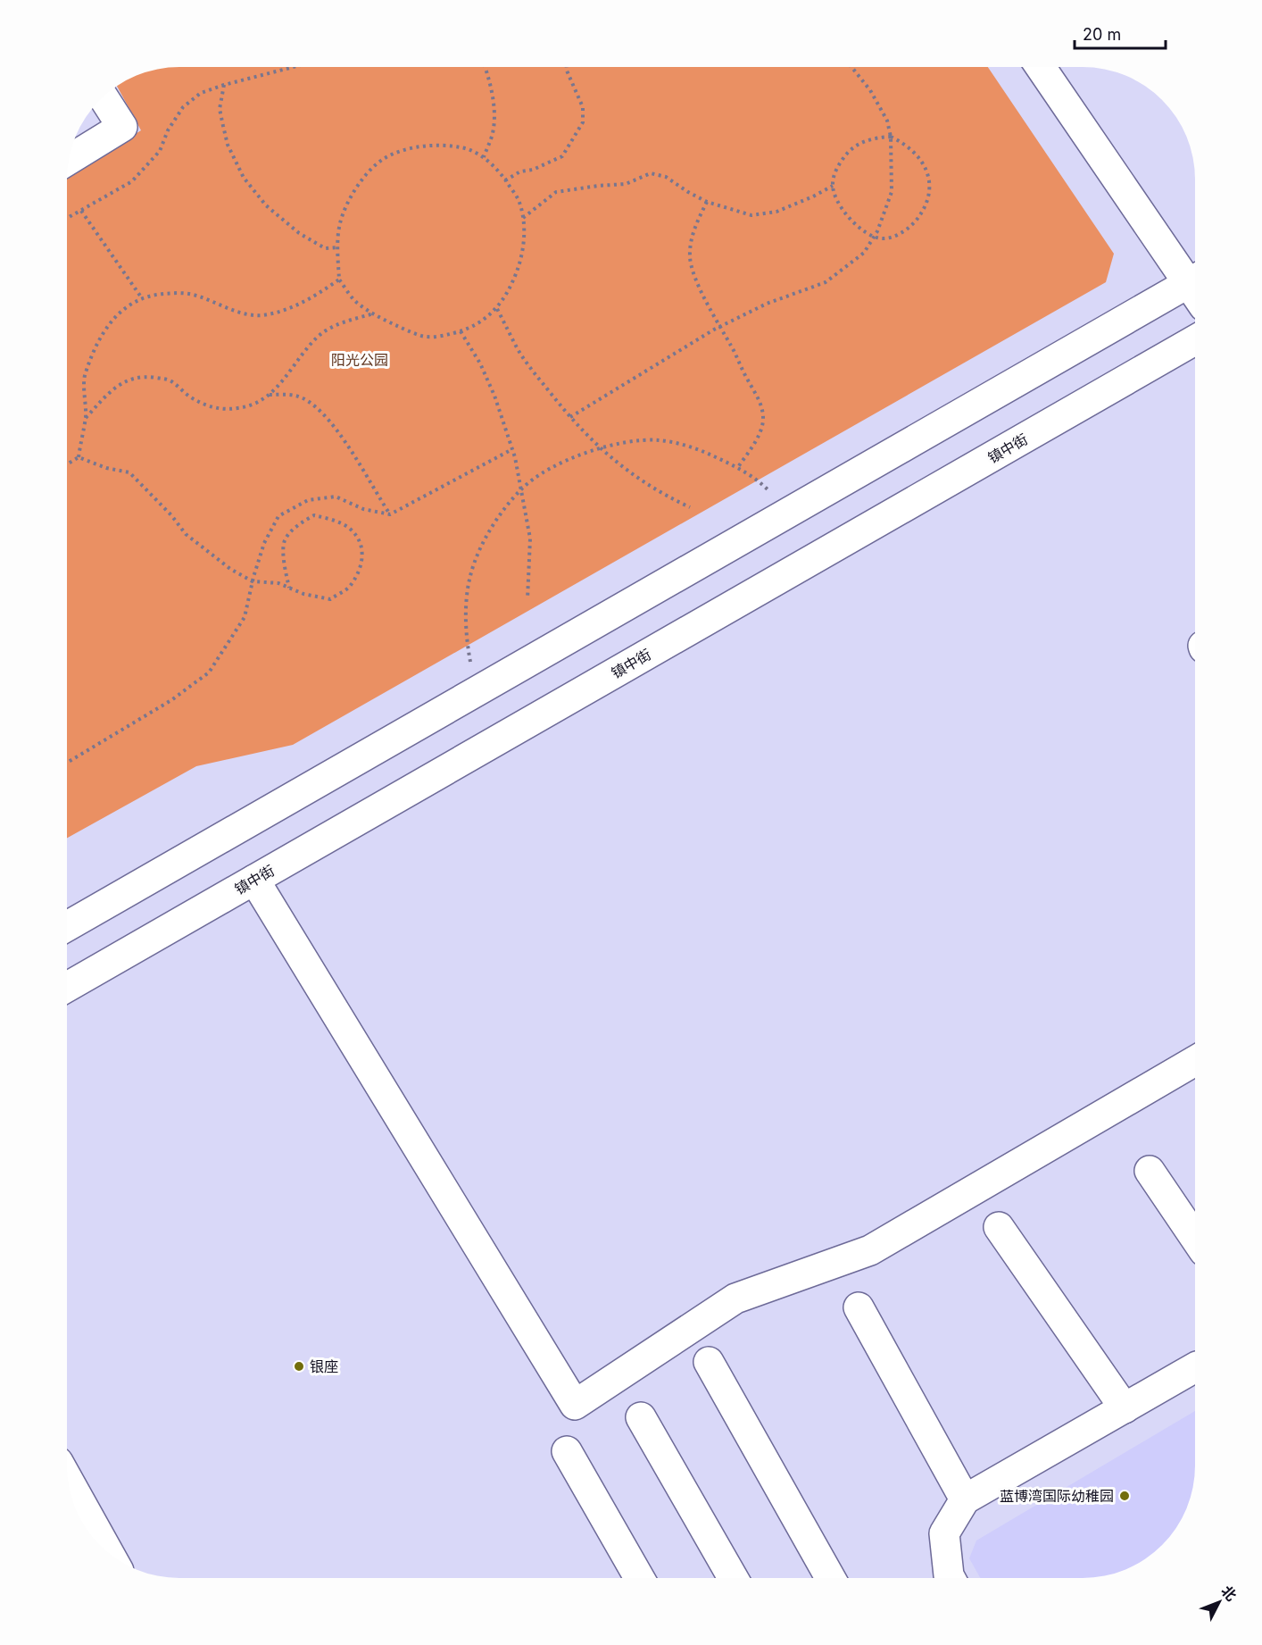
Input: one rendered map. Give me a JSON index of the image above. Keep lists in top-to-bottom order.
{
  "streets": {
    "street": ["镇中街"]
  },
  "parks": ["阳光公园"],
  "places": ["银座", "蓝博湾国际幼稚园"],
  "scale_bar": "20 m",
  "north": "top right"
}
